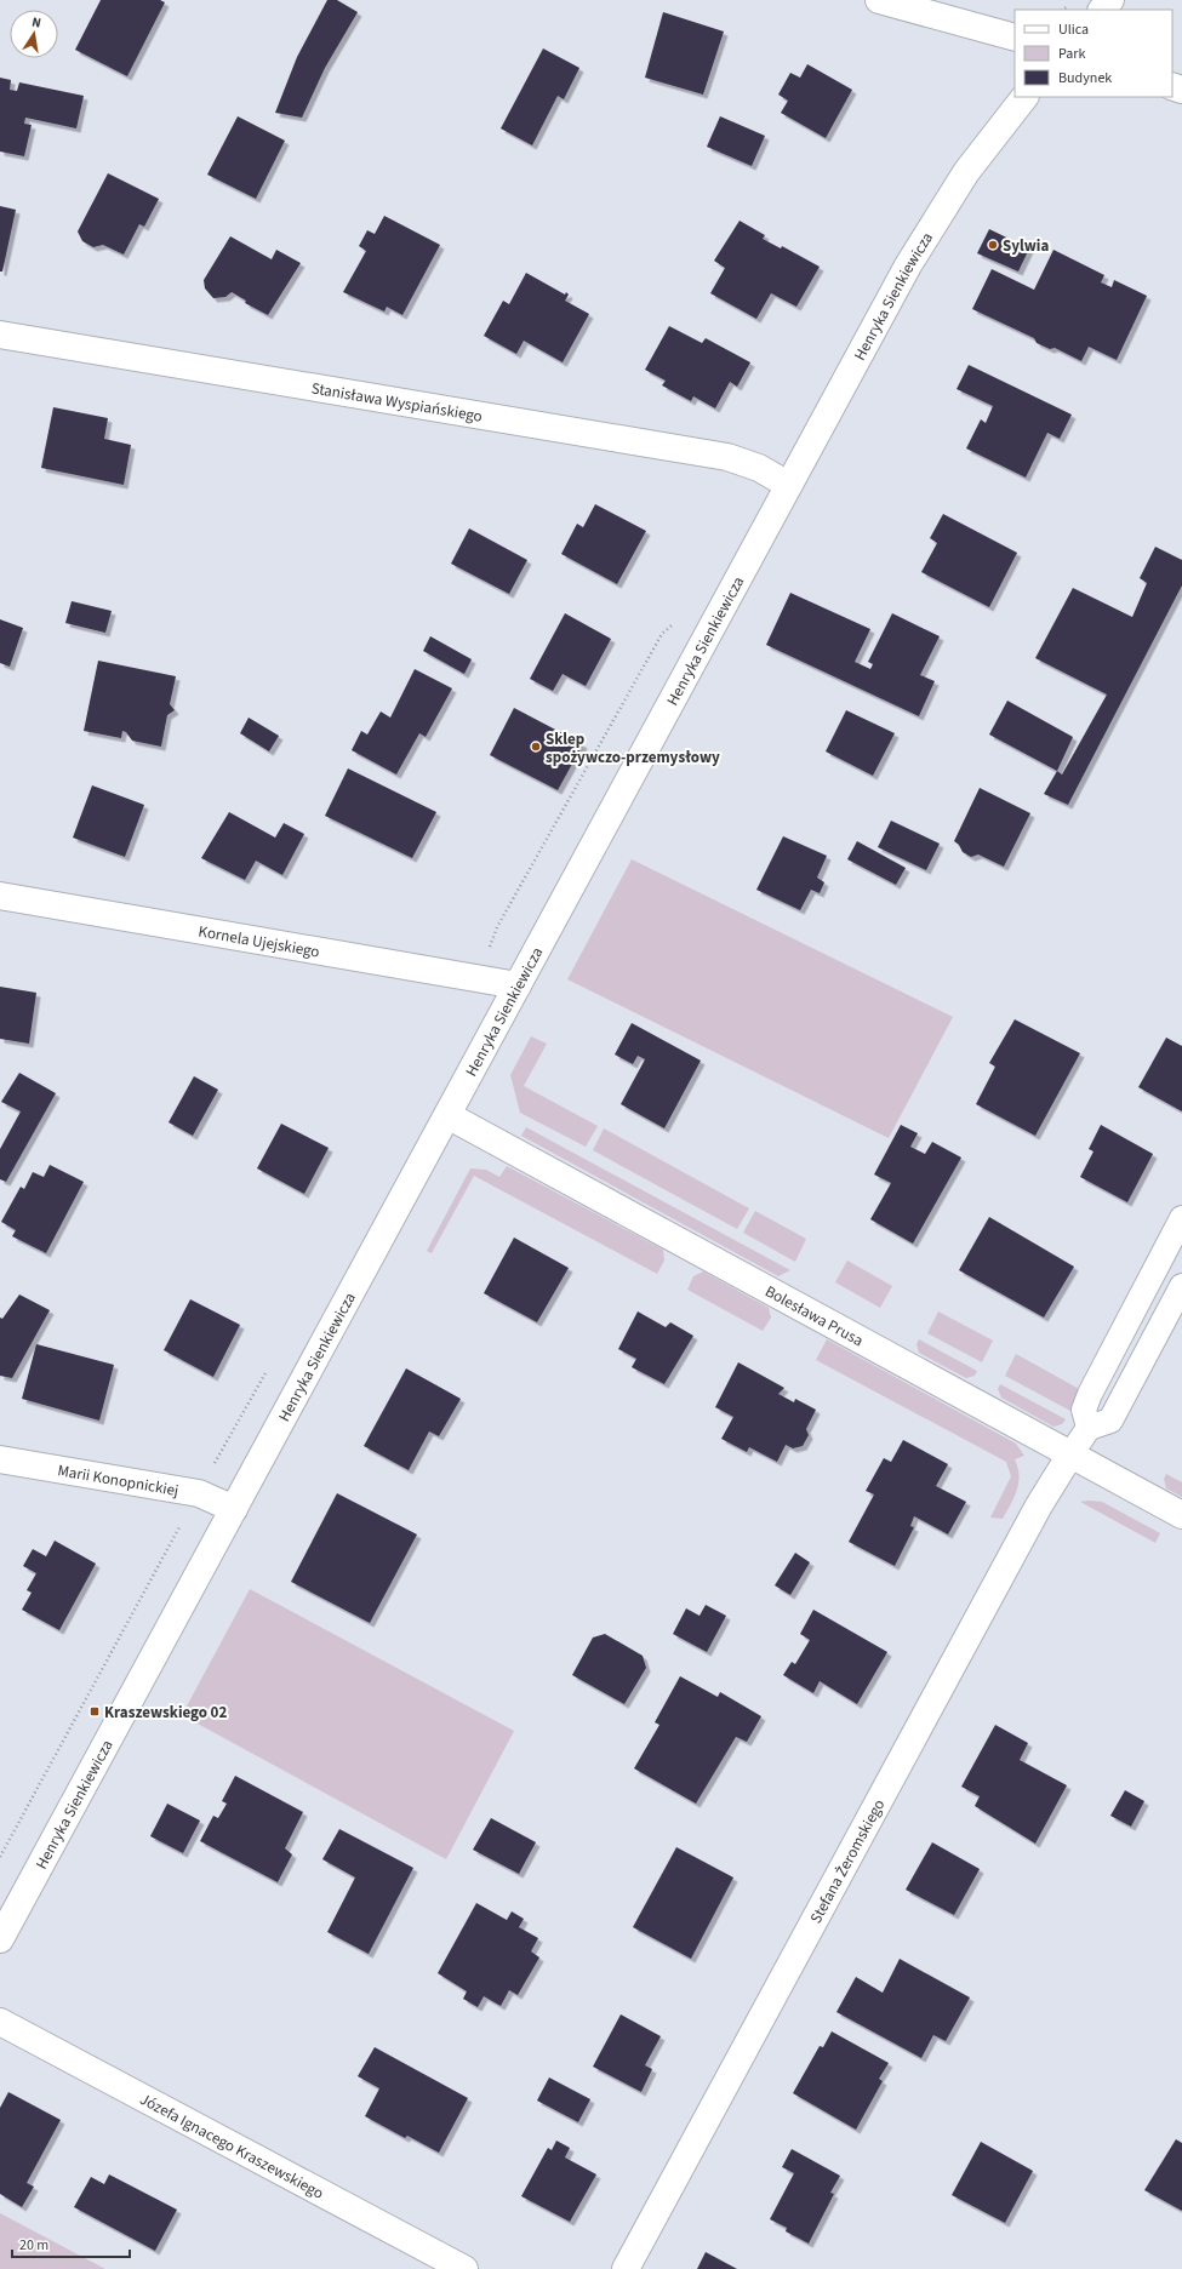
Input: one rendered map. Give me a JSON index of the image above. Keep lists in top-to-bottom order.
{
  "streets": {
    "street": [
      "Henryka Sienkiewicza",
      "Stanisława Wyspiańskiego",
      "Kornela Ujejskiego",
      "Bolesława Prusa",
      "Marii Konopnickiej",
      "Stefana Żeromskiego",
      "Józefa Ignacego Kraszewskiego"
    ]
  },
  "crossings": [
    ["Henryka Sienkiewicza", "Stanisława Wyspiańskiego"],
    ["Henryka Sienkiewicza", "Kornela Ujejskiego"],
    ["Henryka Sienkiewicza", "Bolesława Prusa"],
    ["Henryka Sienkiewicza", "Marii Konopnickiej"],
    ["Bolesława Prusa", "Stefana Żeromskiego"]
  ],
  "places": {
    "other": ["Sylwia", "Sklep spożywczo-przemysłowy"],
    "transit": ["Kraszewskiego 02"]
  },
  "legend": ["Ulica", "Park", "Budynek"],
  "scale_bar": "20 m",
  "north": "top"
}
